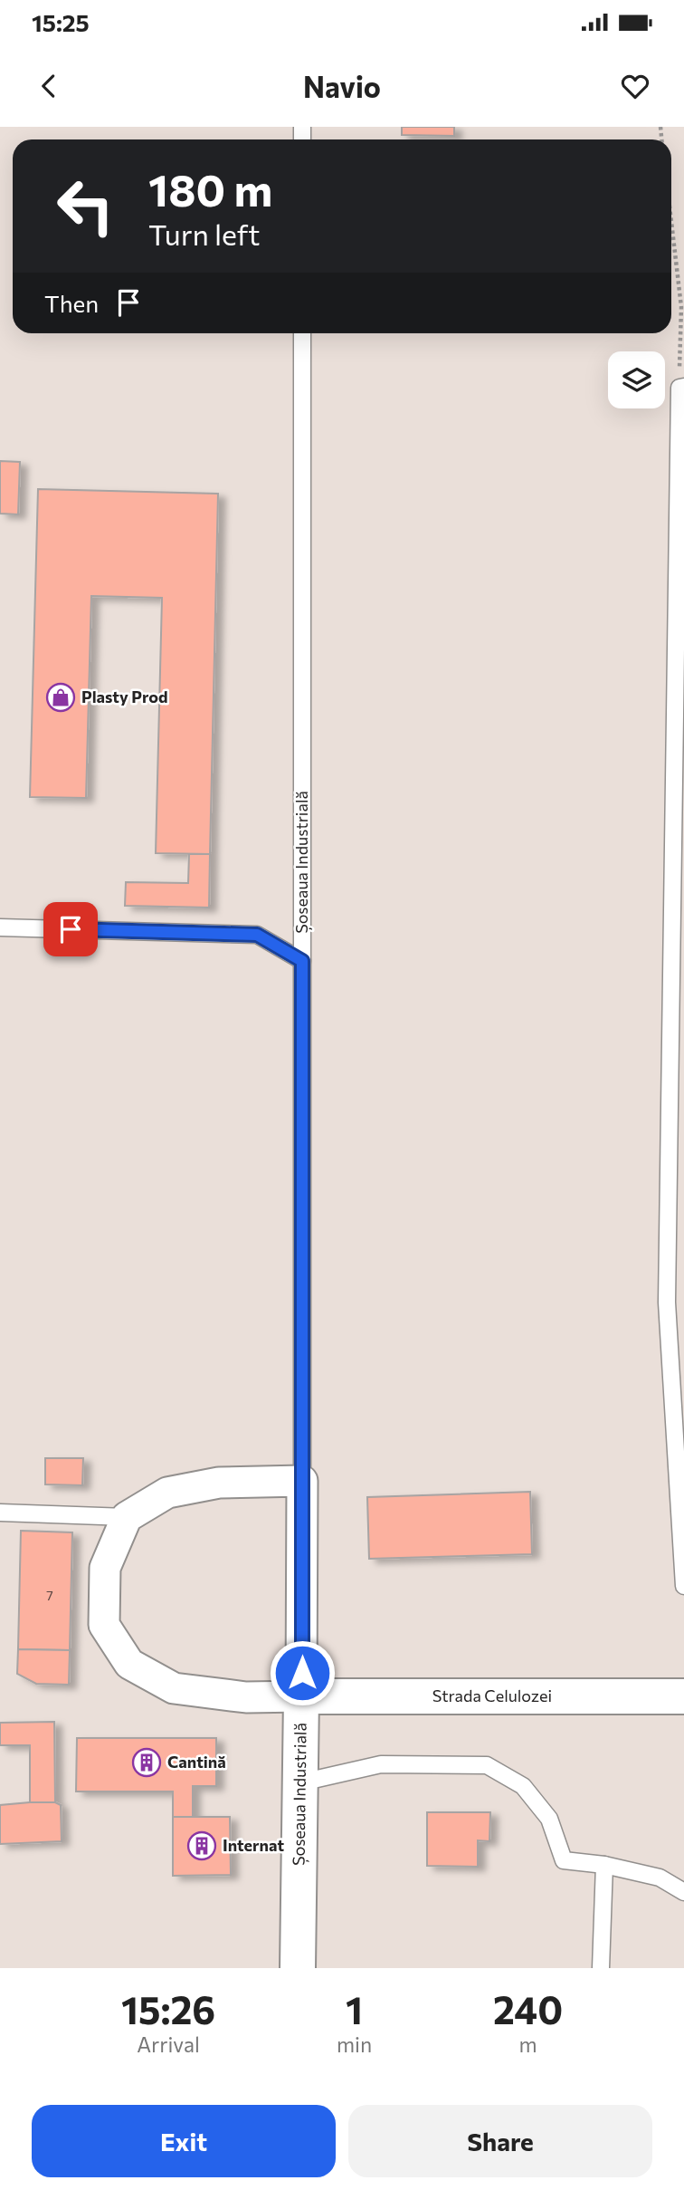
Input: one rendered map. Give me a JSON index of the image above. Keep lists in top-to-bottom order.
{
  "streets": {
    "street": ["Șoseaua Industrială", "Strada Celulozei"]
  },
  "crossings": [
    ["Șoseaua Industrială", "Strada Celulozei"]
  ],
  "places": {
    "shop": ["Plasty Prod"],
    "building": ["Cantină", "Internat"]
  },
  "house_numbers": ["7"],
  "page": {
    "status": "15:25",
    "header": "Navio",
    "turn": ["180 m", "Turn left"],
    "then": "Then",
    "eta": [
      "15:26",
      "Arrival",
      "1",
      "min",
      "240",
      "m"
    ],
    "buttons": ["Exit", "Share"]
  }
}
